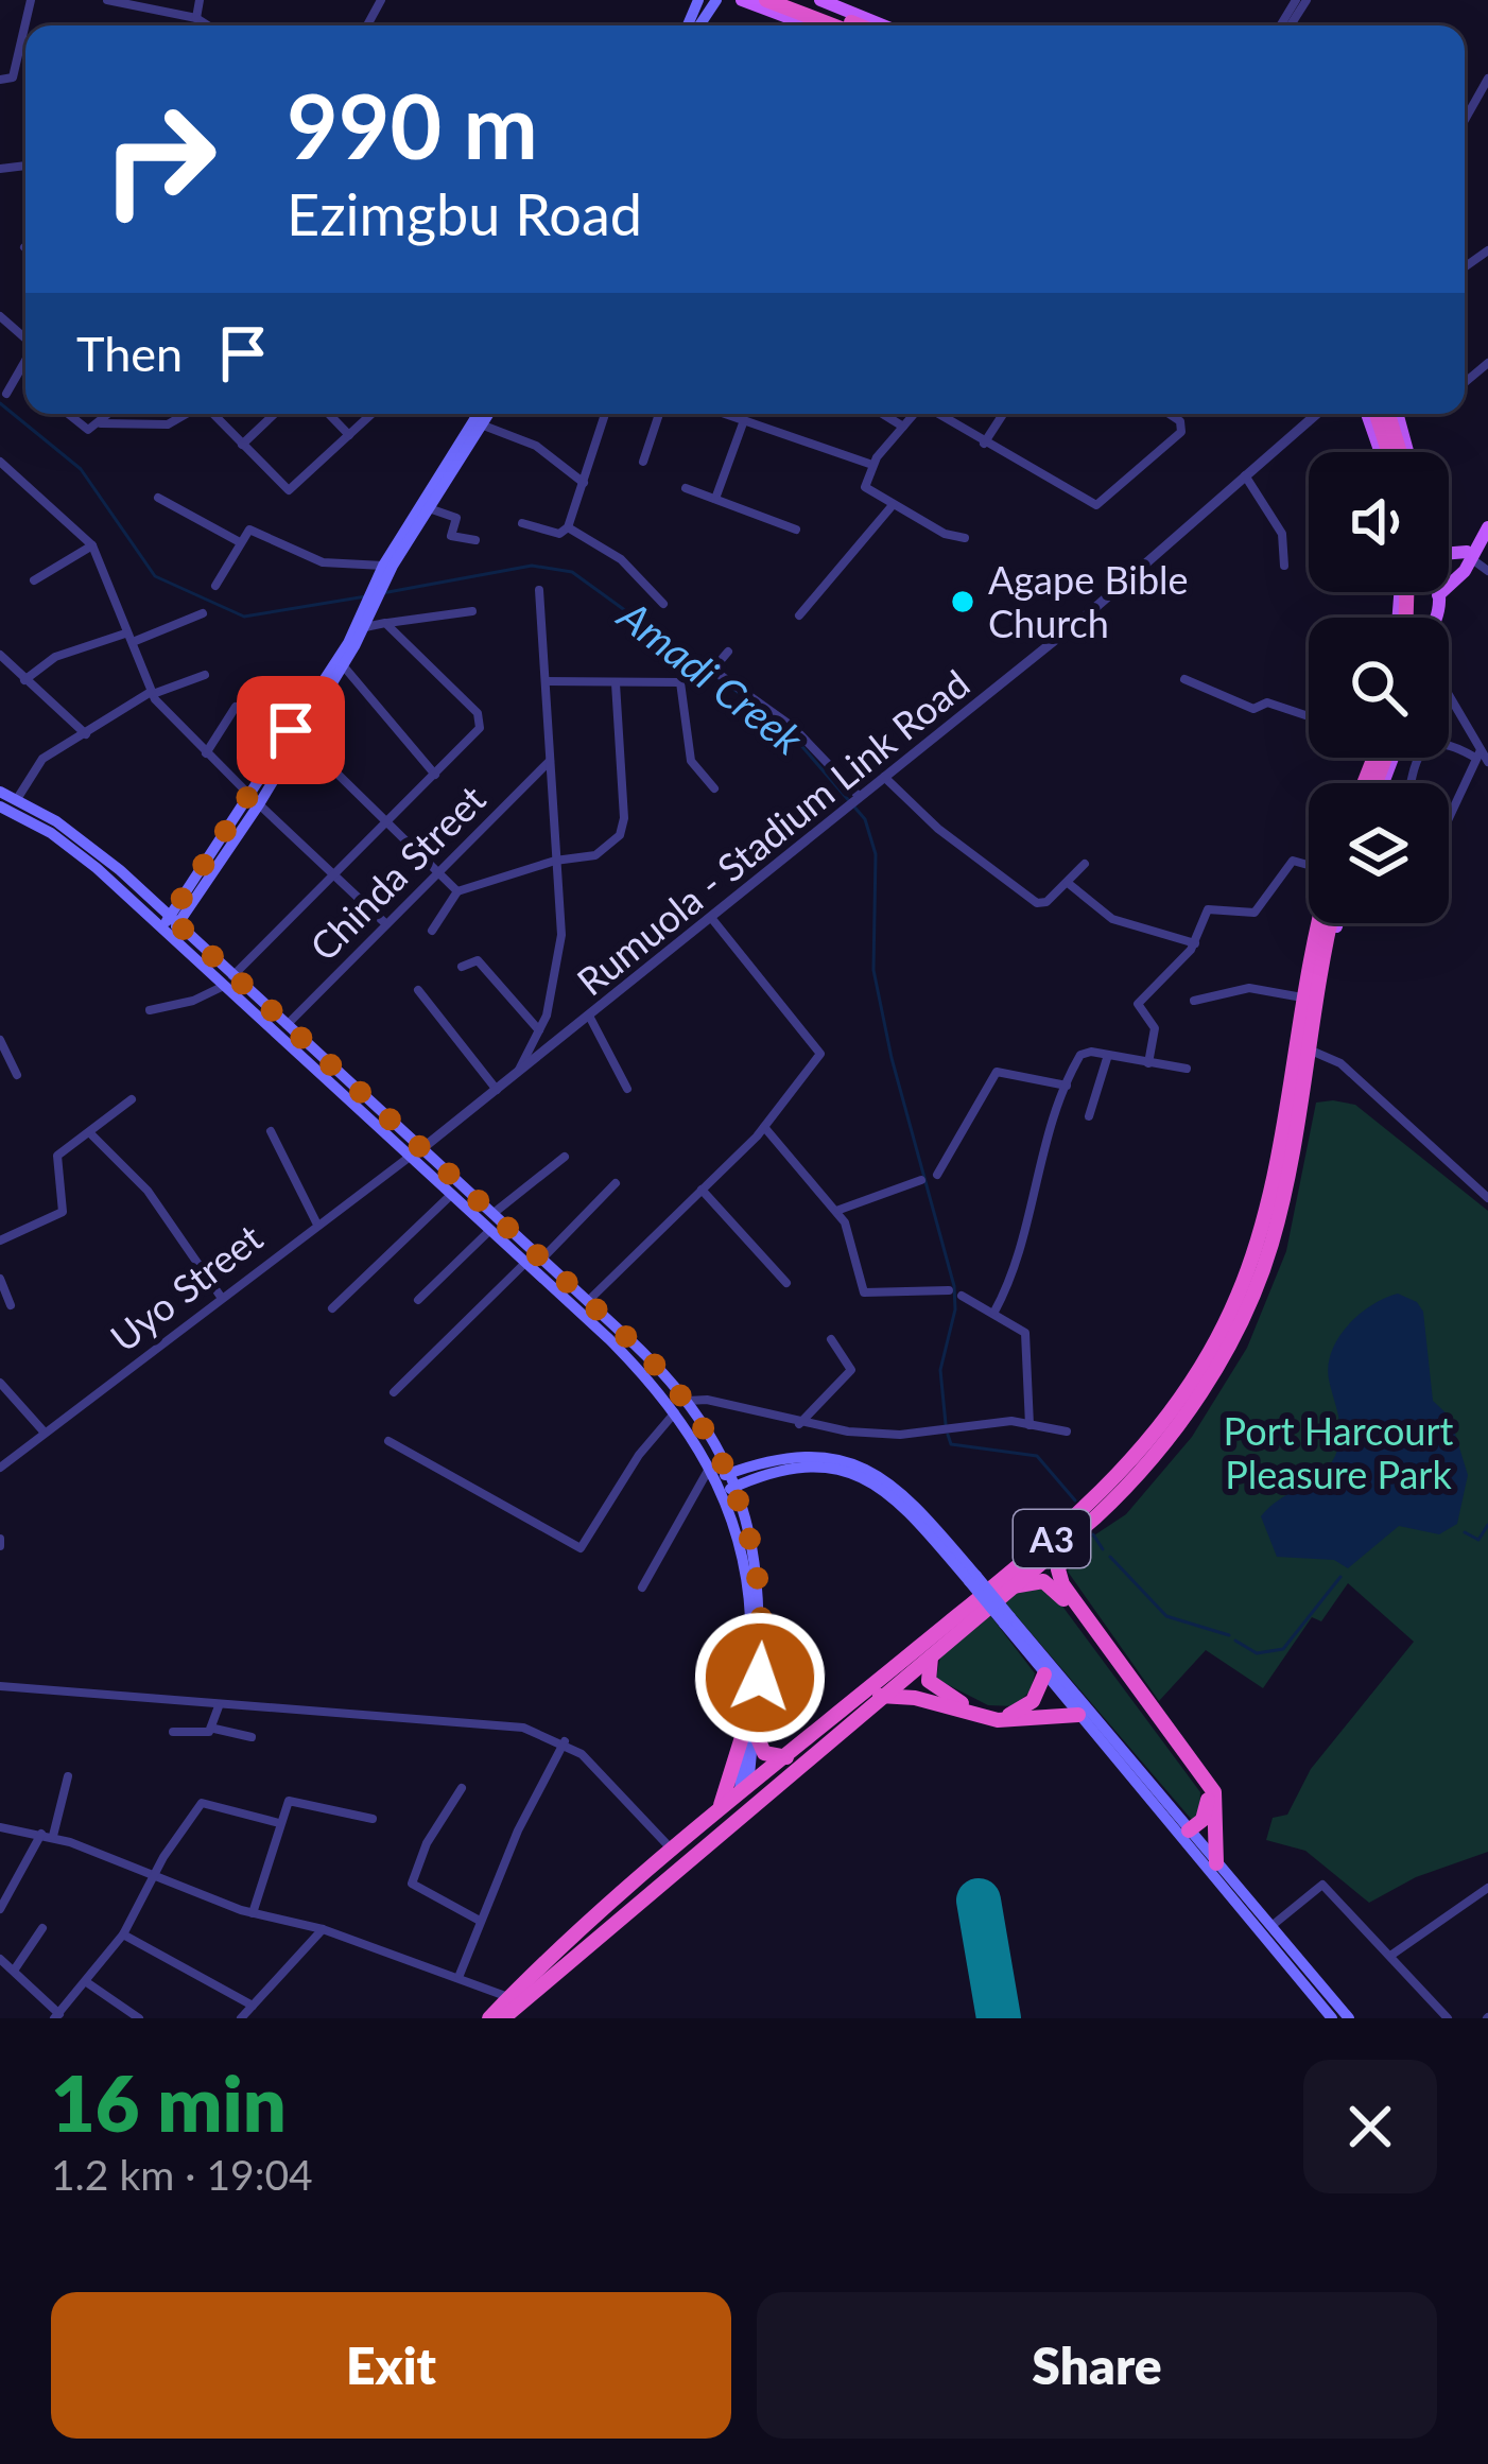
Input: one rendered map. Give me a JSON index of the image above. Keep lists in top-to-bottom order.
{
  "streets": {
    "highway": ["A3"],
    "street": ["Rumuola - Stadium Link Road", "Chinda Street", "Uyo Street"]
  },
  "crossings": [
    ["Rumuola - Stadium Link Road", "Uyo Street"]
  ],
  "water": ["Amadi Creek"],
  "parks": ["Port Harcourt Pleasure Park"],
  "places": ["Agape Bible Church"],
  "page": {
    "turn": ["990 m", "Ezimgbu Road"],
    "then": "Then",
    "heading": ["16 min", "1.2 km · 19:04"],
    "buttons": ["Exit", "Share"]
  }
}
